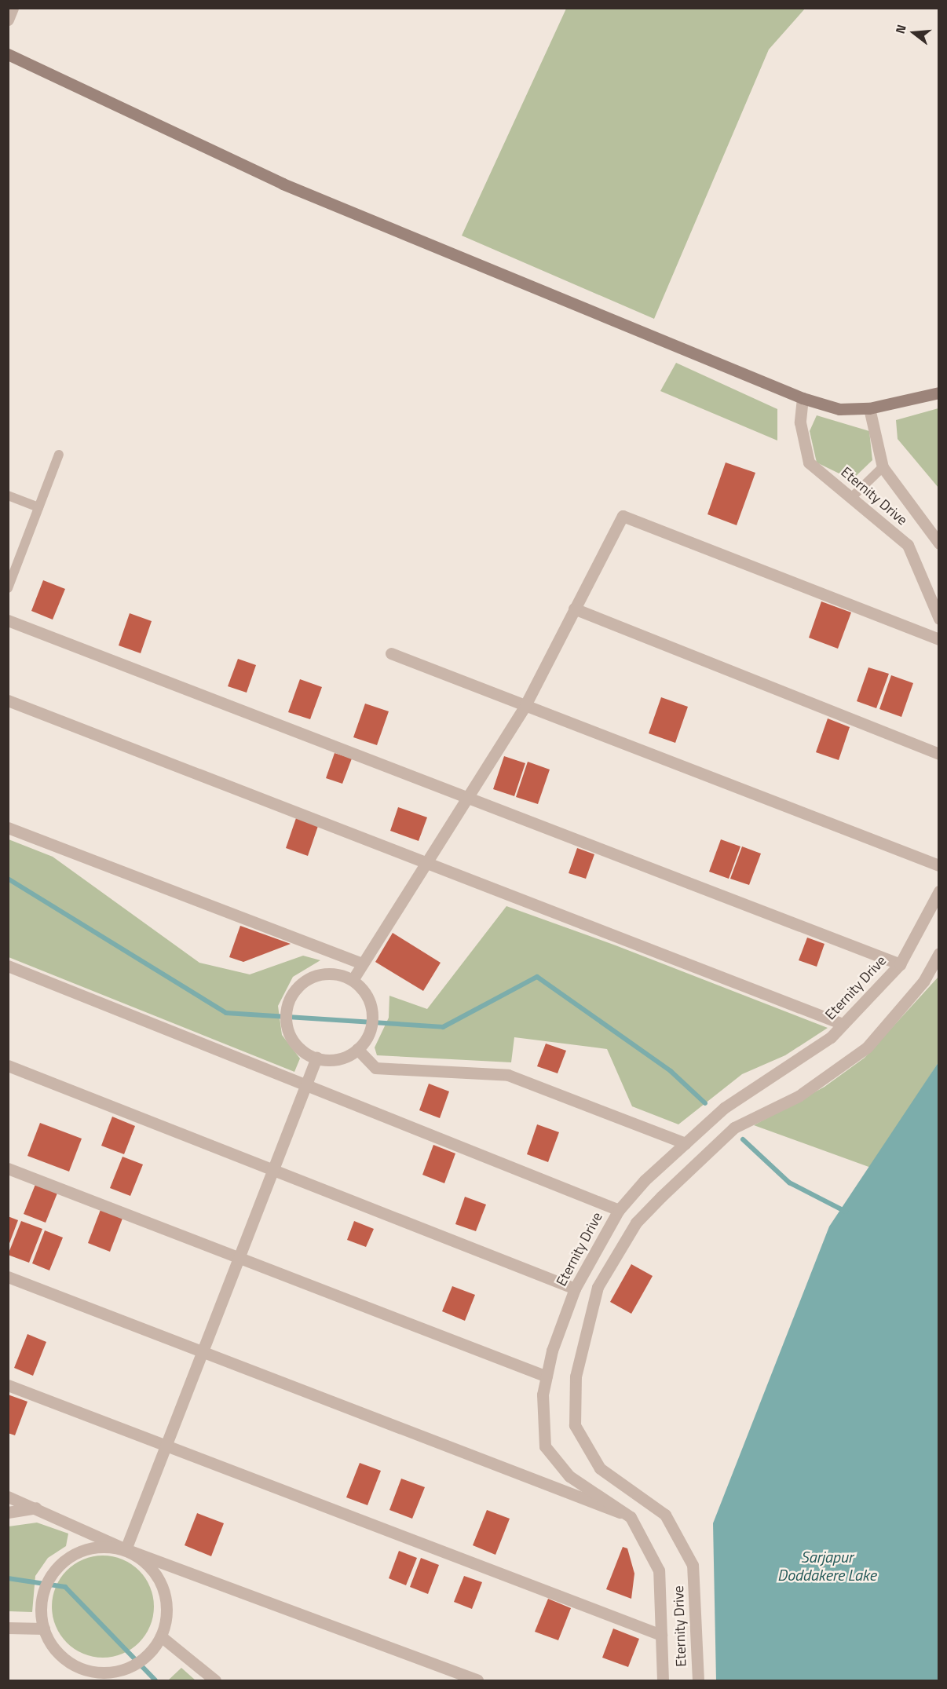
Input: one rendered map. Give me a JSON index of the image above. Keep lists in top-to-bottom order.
{
  "streets": {
    "street": ["Eternity Drive"]
  },
  "water": ["Sarjapur Doddakere Lake"],
  "north": "left"
}
